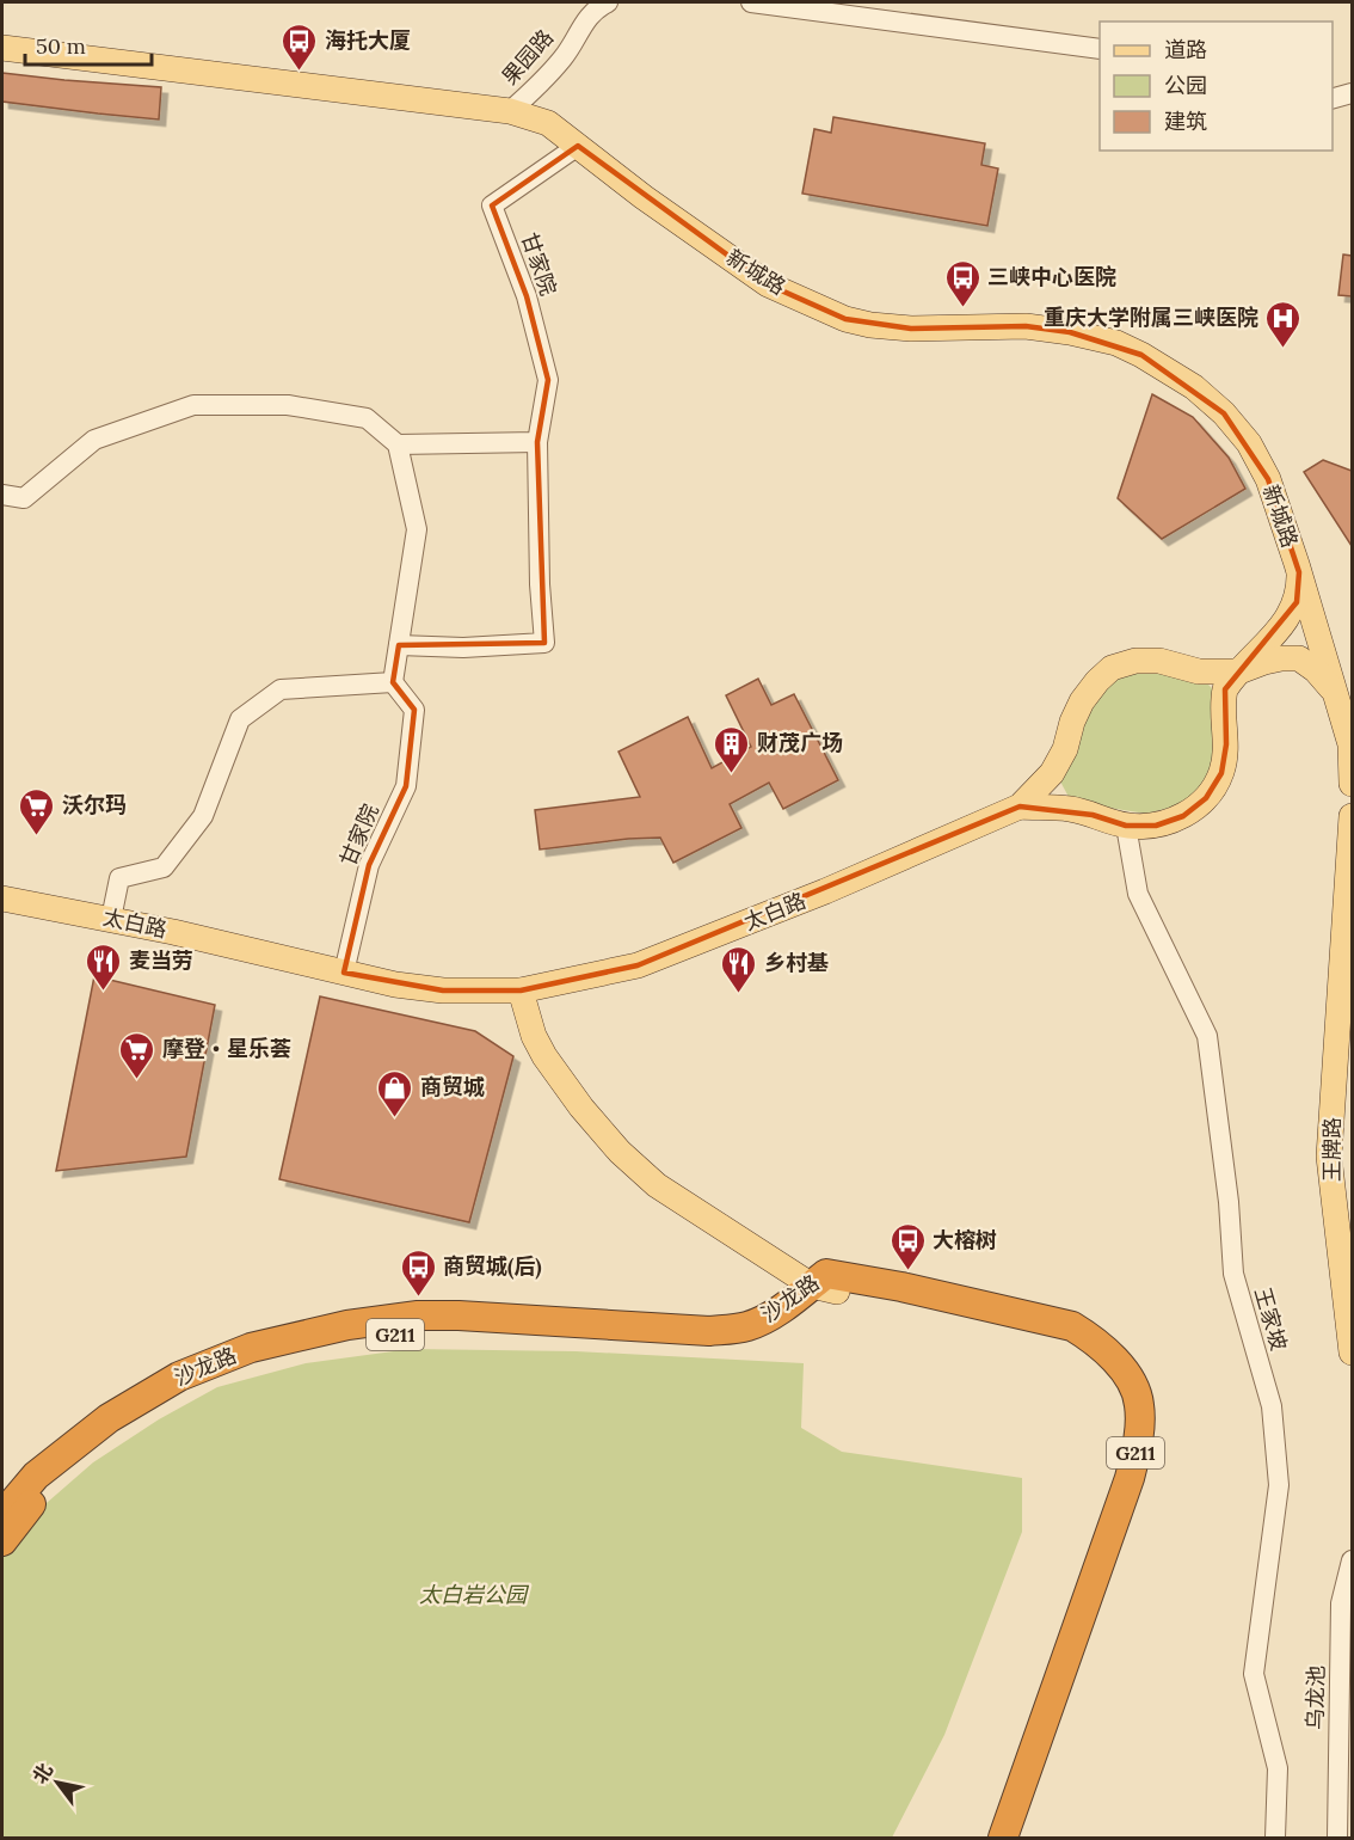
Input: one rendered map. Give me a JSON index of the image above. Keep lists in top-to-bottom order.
{
  "streets": {
    "highway": ["沙龙路", "G211"],
    "main road": ["新城路", "太白路", "王牌路"],
    "street": [
      "果园路",
      "甘家院",
      "王家坡",
      "乌龙池"
    ]
  },
  "crossings": [
    ["果园路", "新城路"],
    ["甘家院", "新城路"],
    ["甘家院", "太白路"],
    ["新城路", "太白路"],
    ["太白路", "王家坡"]
  ],
  "parks": ["太白岩公园"],
  "places": {
    "bus stop": [
      "海托大厦",
      "三峡中心医院",
      "大榕树",
      "商贸城(后)"
    ],
    "hospital": ["重庆大学附属三峡医院"],
    "building": ["财茂广场"],
    "supermarket": ["沃尔玛", "摩登・星乐荟"],
    "restaurant": ["麦当劳", "乡村基"],
    "shop": ["商贸城"]
  },
  "legend": ["道路", "公园", "建筑"],
  "scale_bar": "50 m",
  "north": "top left"
}
